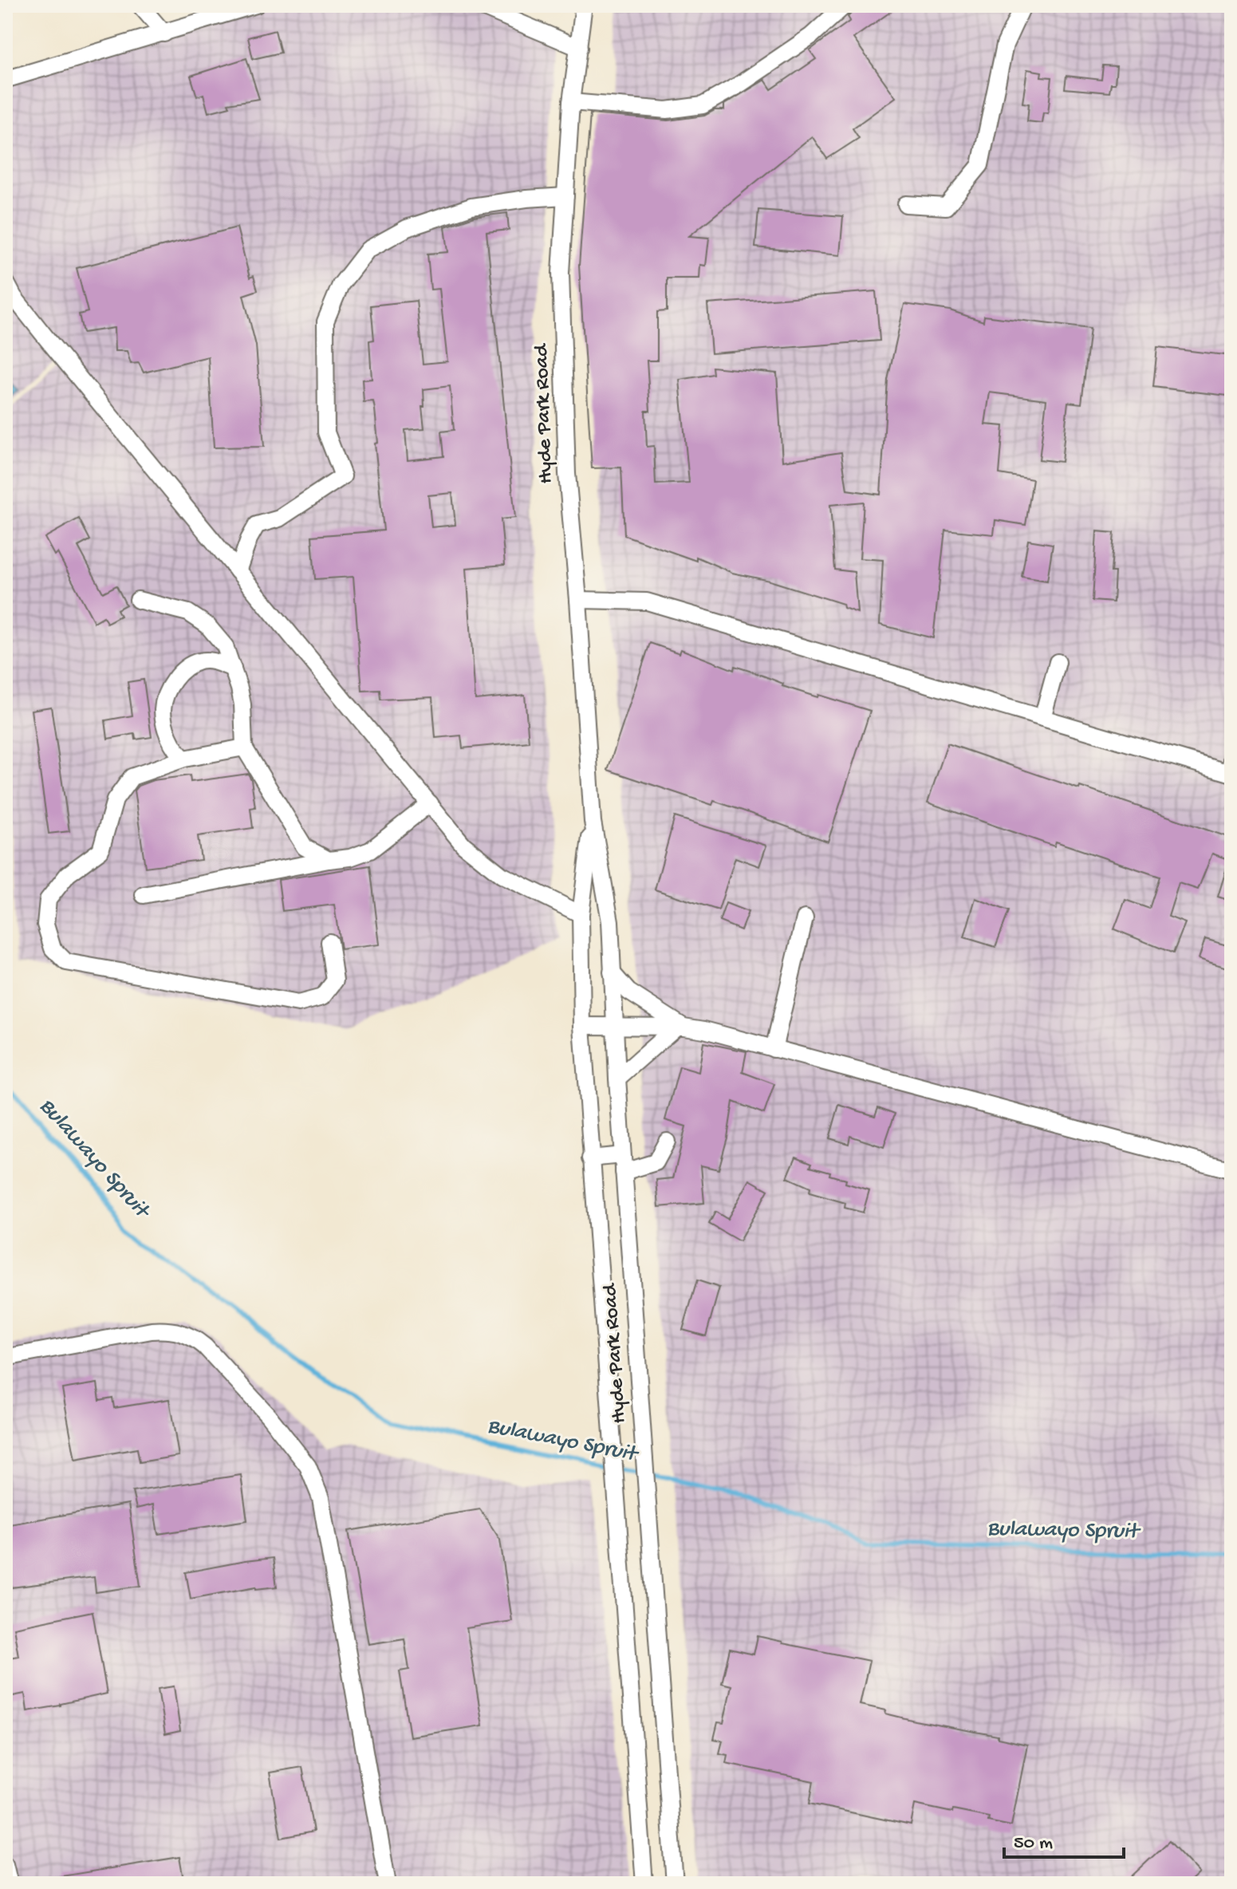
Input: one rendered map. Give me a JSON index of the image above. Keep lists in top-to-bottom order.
{
  "streets": {
    "street": ["Hyde Park Road"]
  },
  "water": ["Bulawayo Spruit"],
  "scale_bar": "50 m"
}
